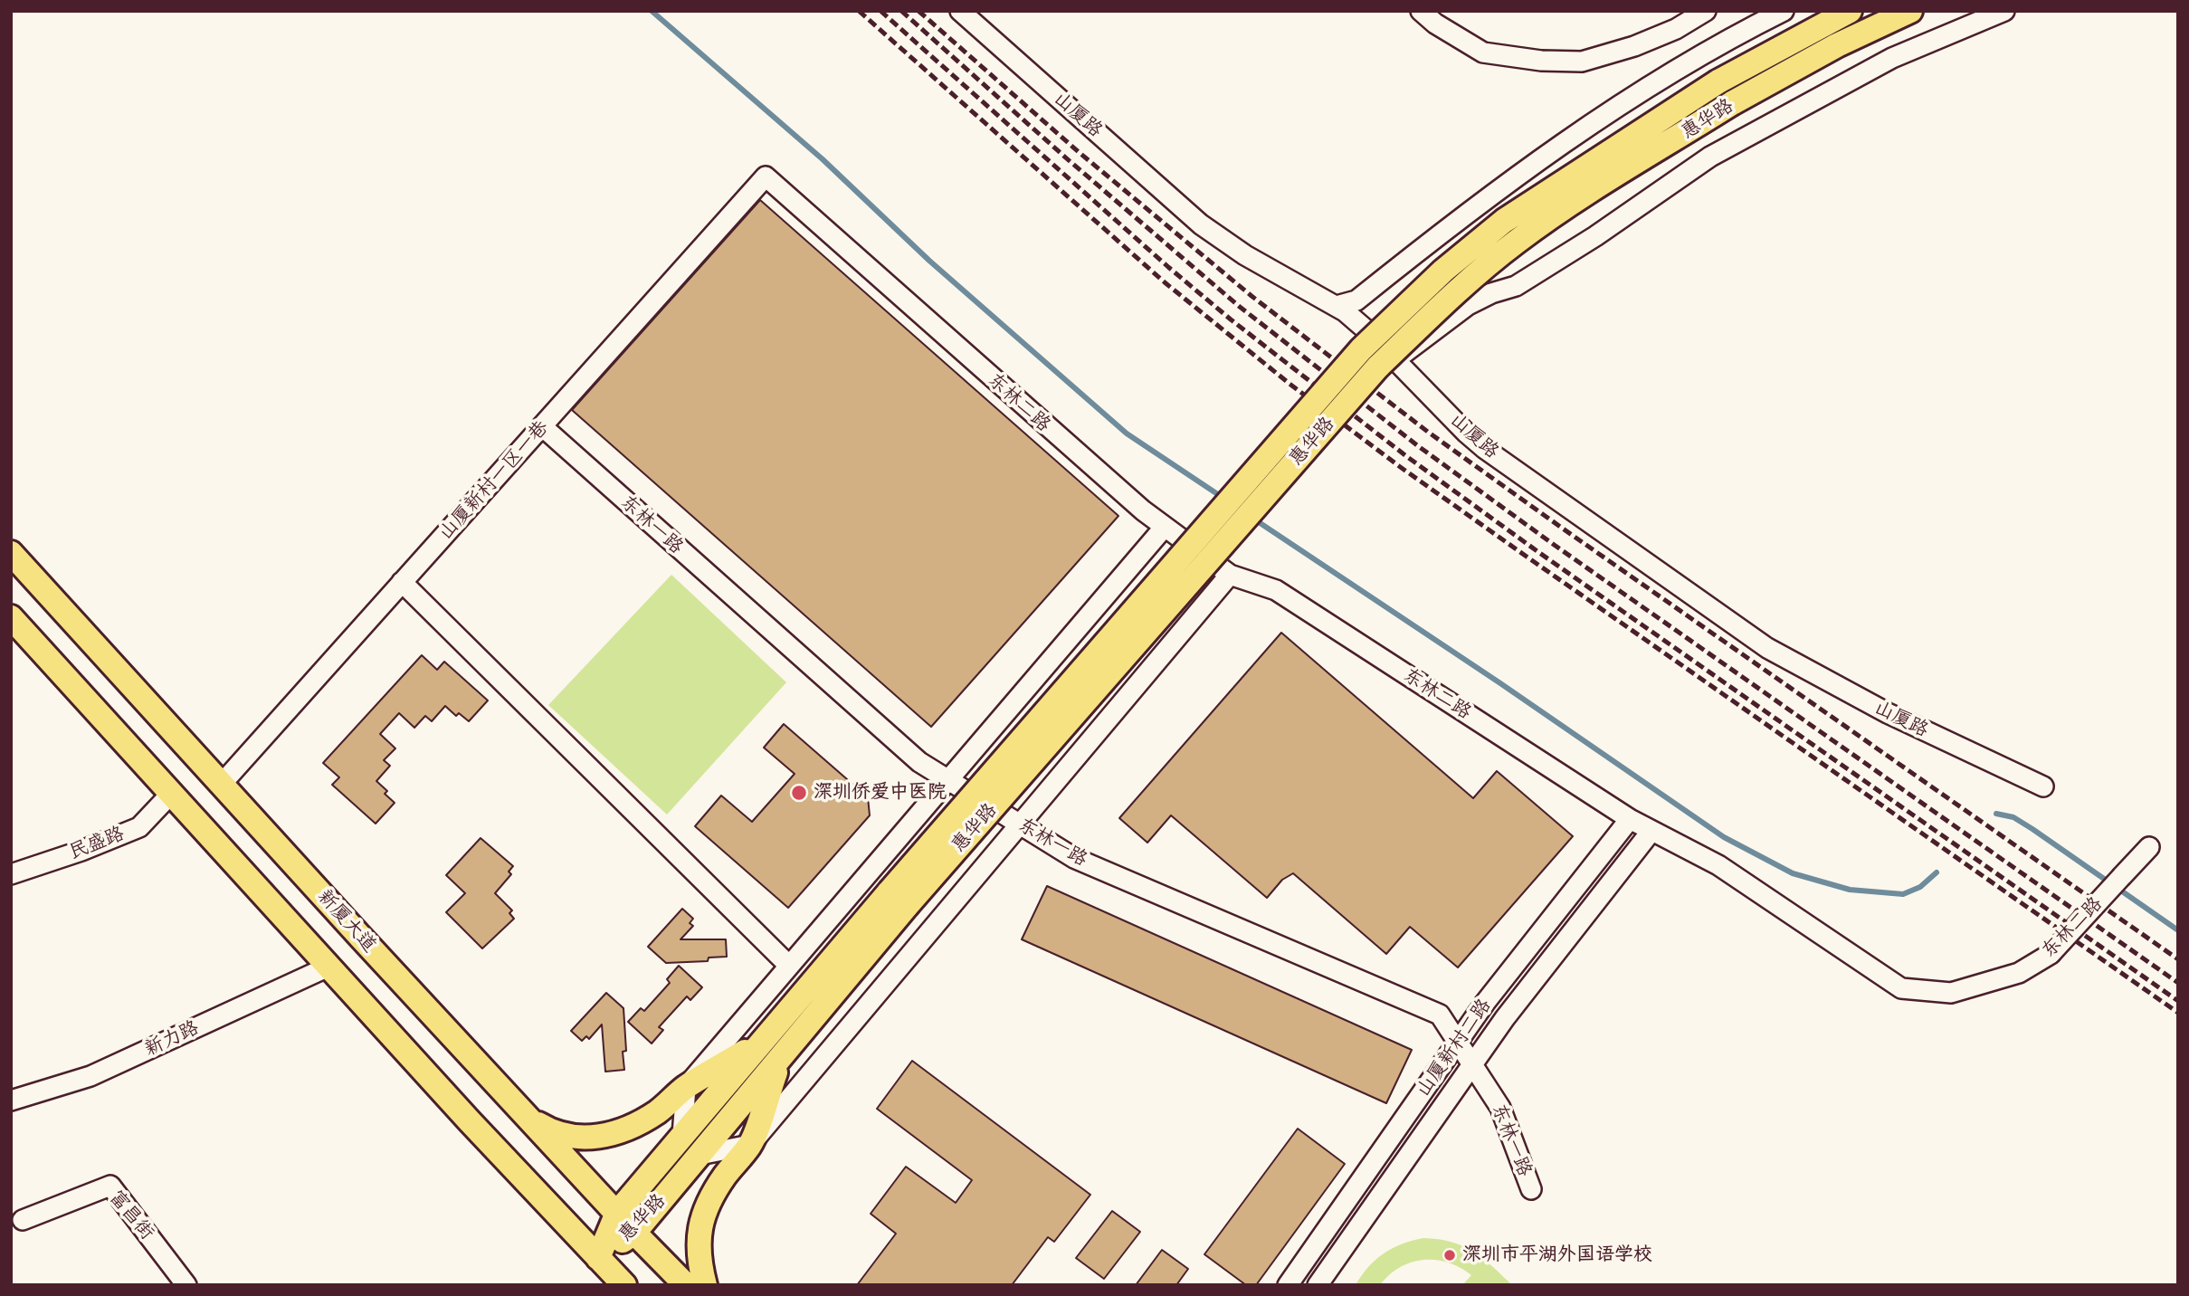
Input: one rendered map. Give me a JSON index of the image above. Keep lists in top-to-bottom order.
{
  "streets": {
    "main road": ["惠华路", "新厦大道"],
    "street": [
      "山厦路",
      "东林二路",
      "山厦新村一区一巷",
      "东林一路",
      "民盛路",
      "新力路",
      "山厦新村二路",
      "富昌街"
    ]
  },
  "crossings": [
    ["惠华路", "新厦大道"],
    ["东林二路", "山厦新村一区一巷"],
    ["东林二路", "山厦新村二路"],
    ["山厦新村一区一巷", "东林一路"],
    ["山厦新村一区一巷", "新厦大道"],
    ["东林一路", "山厦新村二路"]
  ],
  "places": ["深圳侨爱中医院", "深圳市平湖外国语学校"]
}
